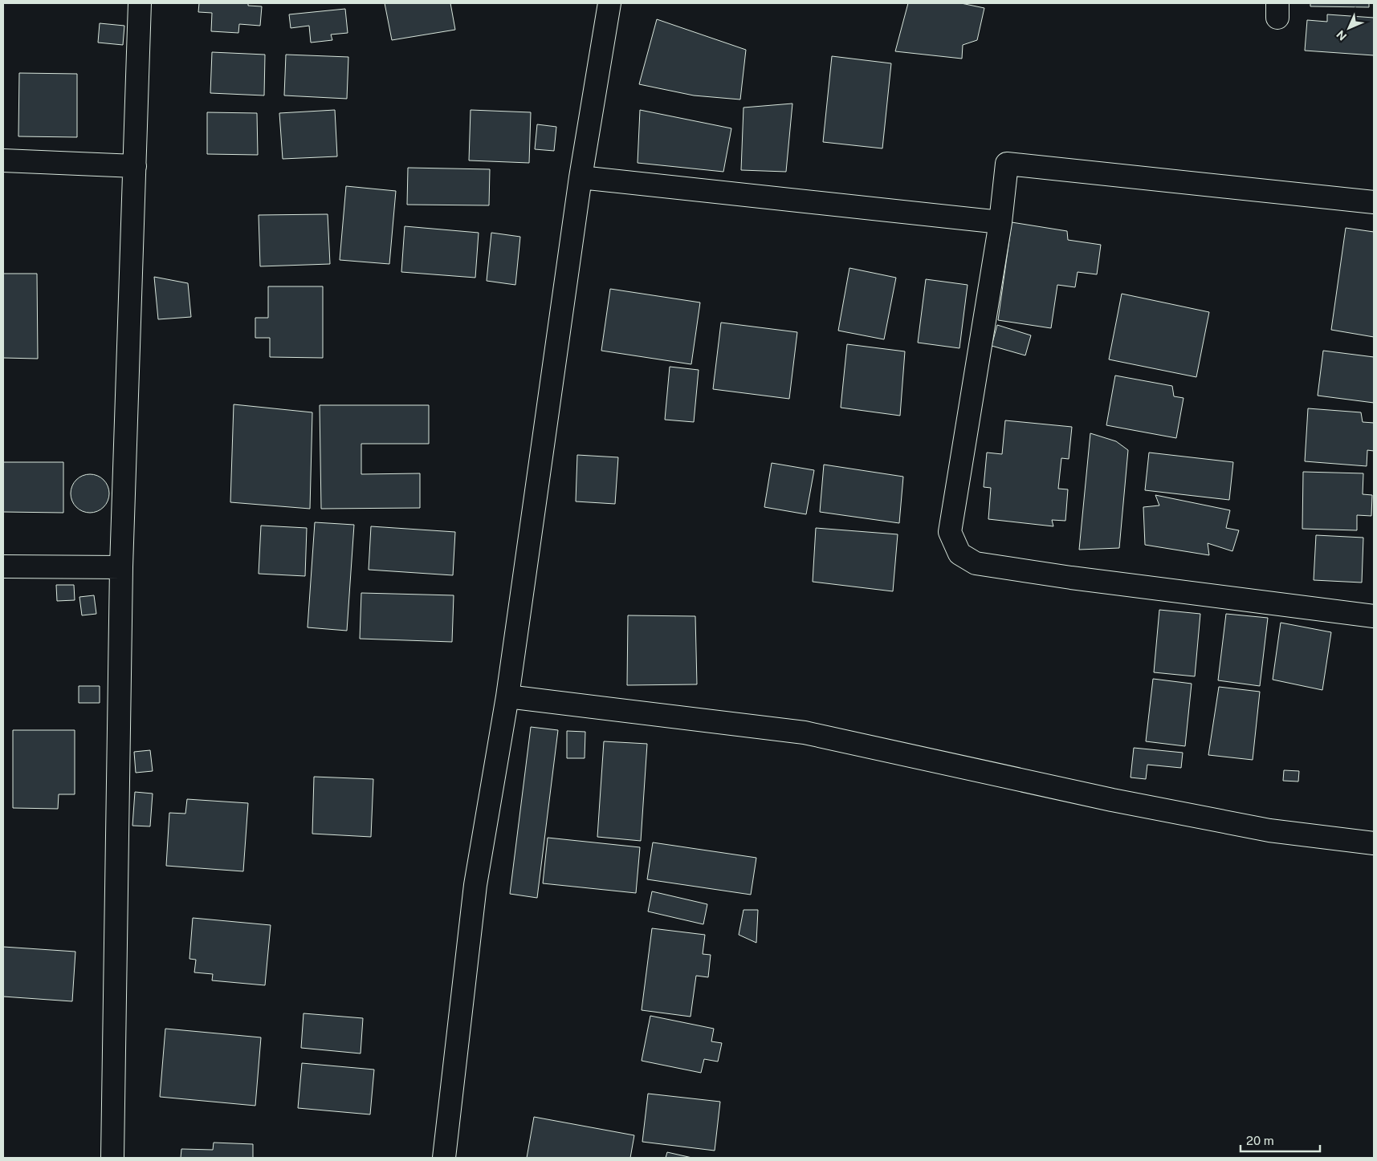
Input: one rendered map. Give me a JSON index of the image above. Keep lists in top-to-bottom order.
{
  "scale_bar": "20 m",
  "north": "bottom left"
}
